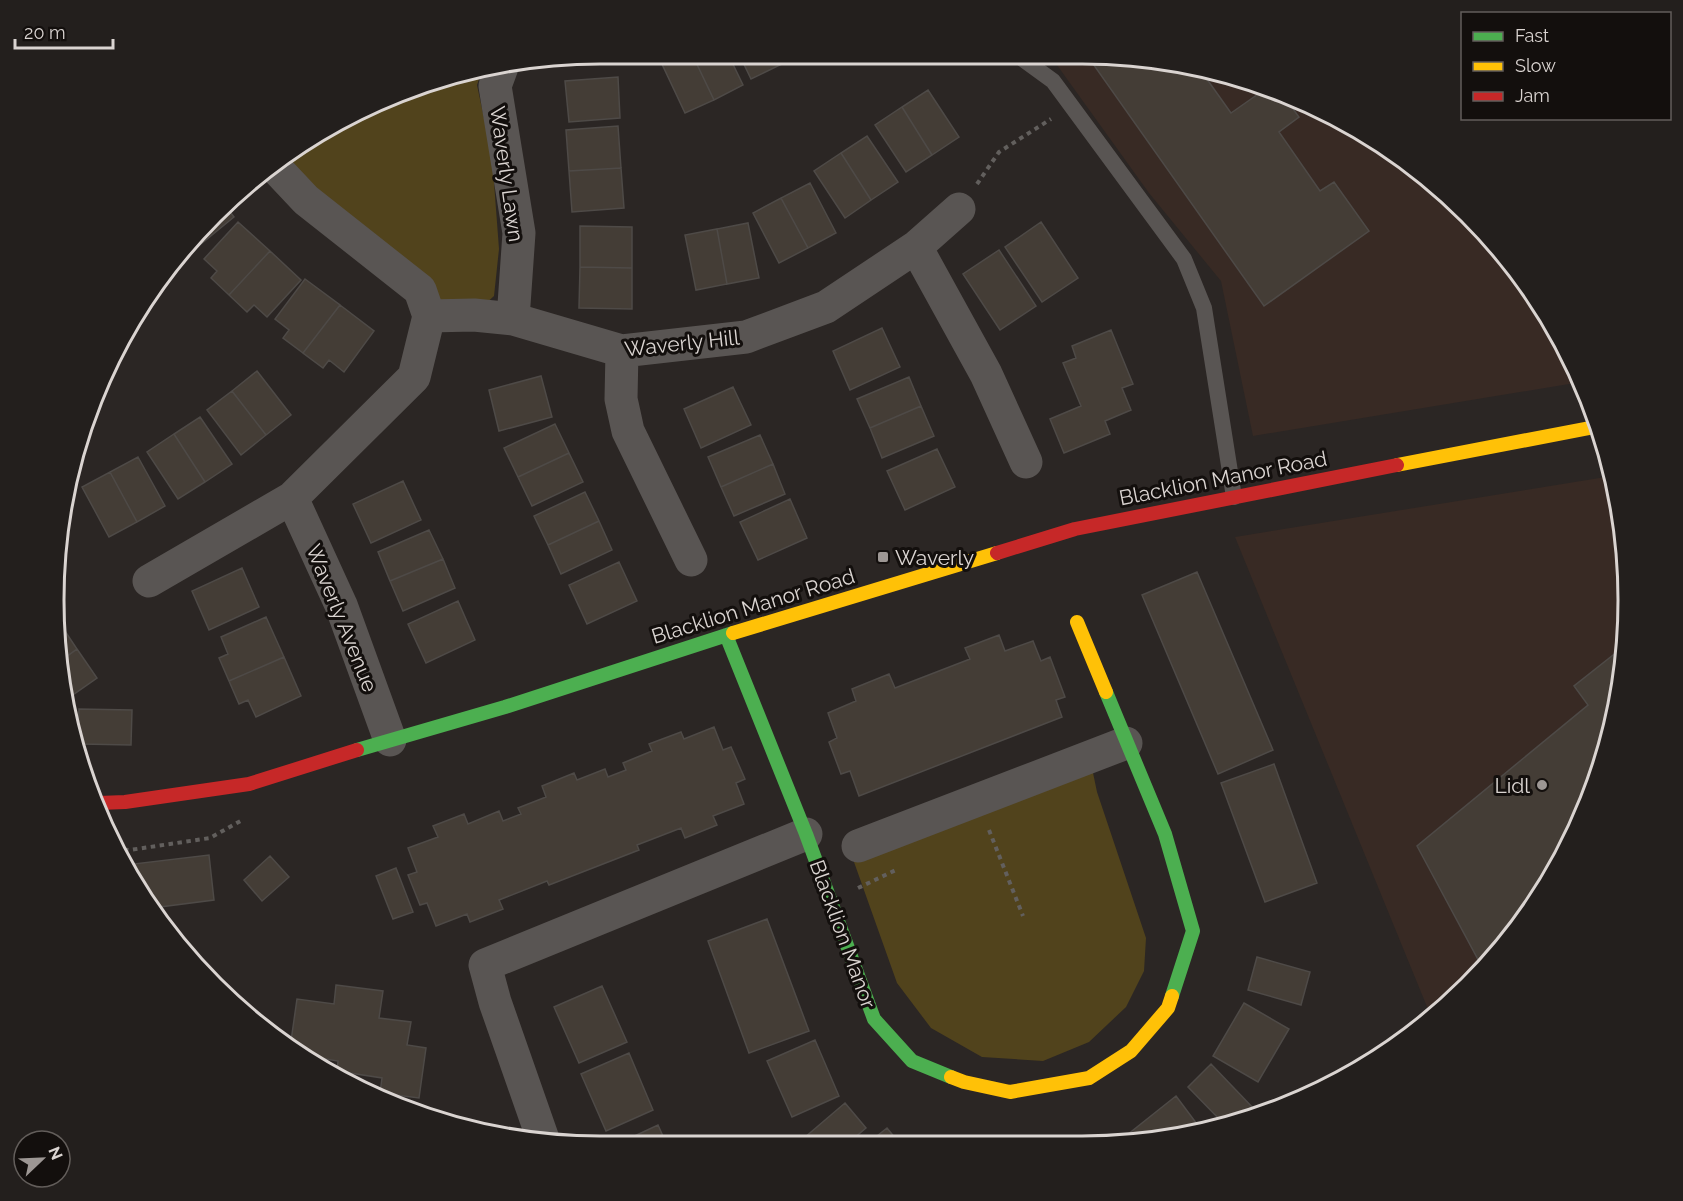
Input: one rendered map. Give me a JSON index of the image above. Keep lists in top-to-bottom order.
{
  "streets": {
    "street": [
      "Waverly Lawn",
      "Waverly Hill",
      "Blacklion Manor Road",
      "Waverly Avenue",
      "Blacklion Manor"
    ]
  },
  "crossings": [
    ["Waverly Lawn", "Waverly Hill"],
    ["Blacklion Manor Road", "Waverly Avenue"],
    ["Blacklion Manor Road", "Blacklion Manor"]
  ],
  "places": {
    "transit": ["Waverly"],
    "other": ["Lidl"]
  },
  "legend": ["Fast", "Slow", "Jam"],
  "scale_bar": "20 m",
  "north": "top right"
}
